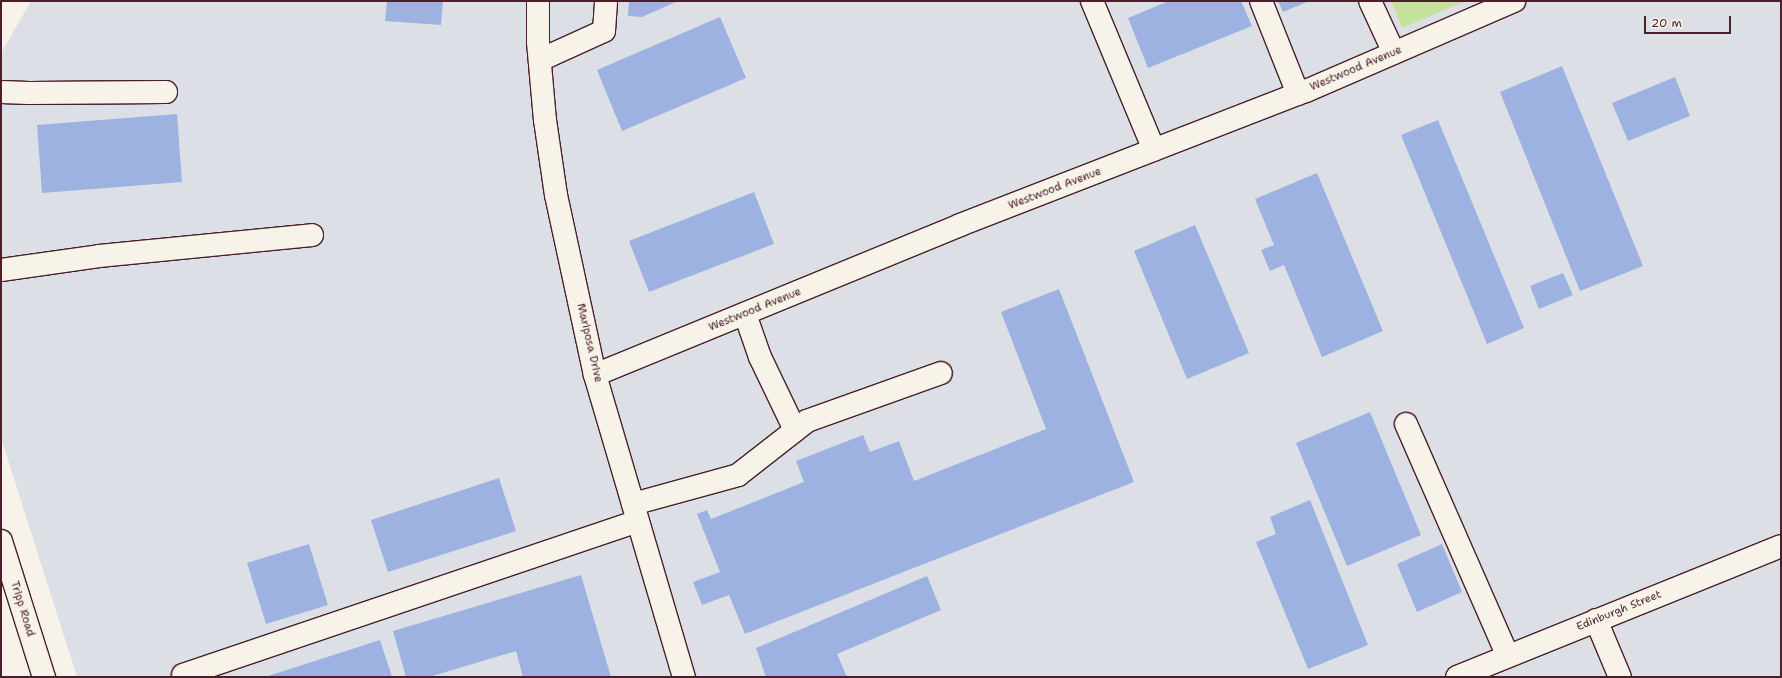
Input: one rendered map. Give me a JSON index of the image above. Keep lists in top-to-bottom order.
{
  "streets": {
    "street": [
      "Westwood Avenue",
      "Mariposa Drive",
      "Tripp Road",
      "Edinburgh Street"
    ]
  },
  "crossings": [
    ["Westwood Avenue", "Mariposa Drive"]
  ],
  "scale_bar": "20 m"
}
